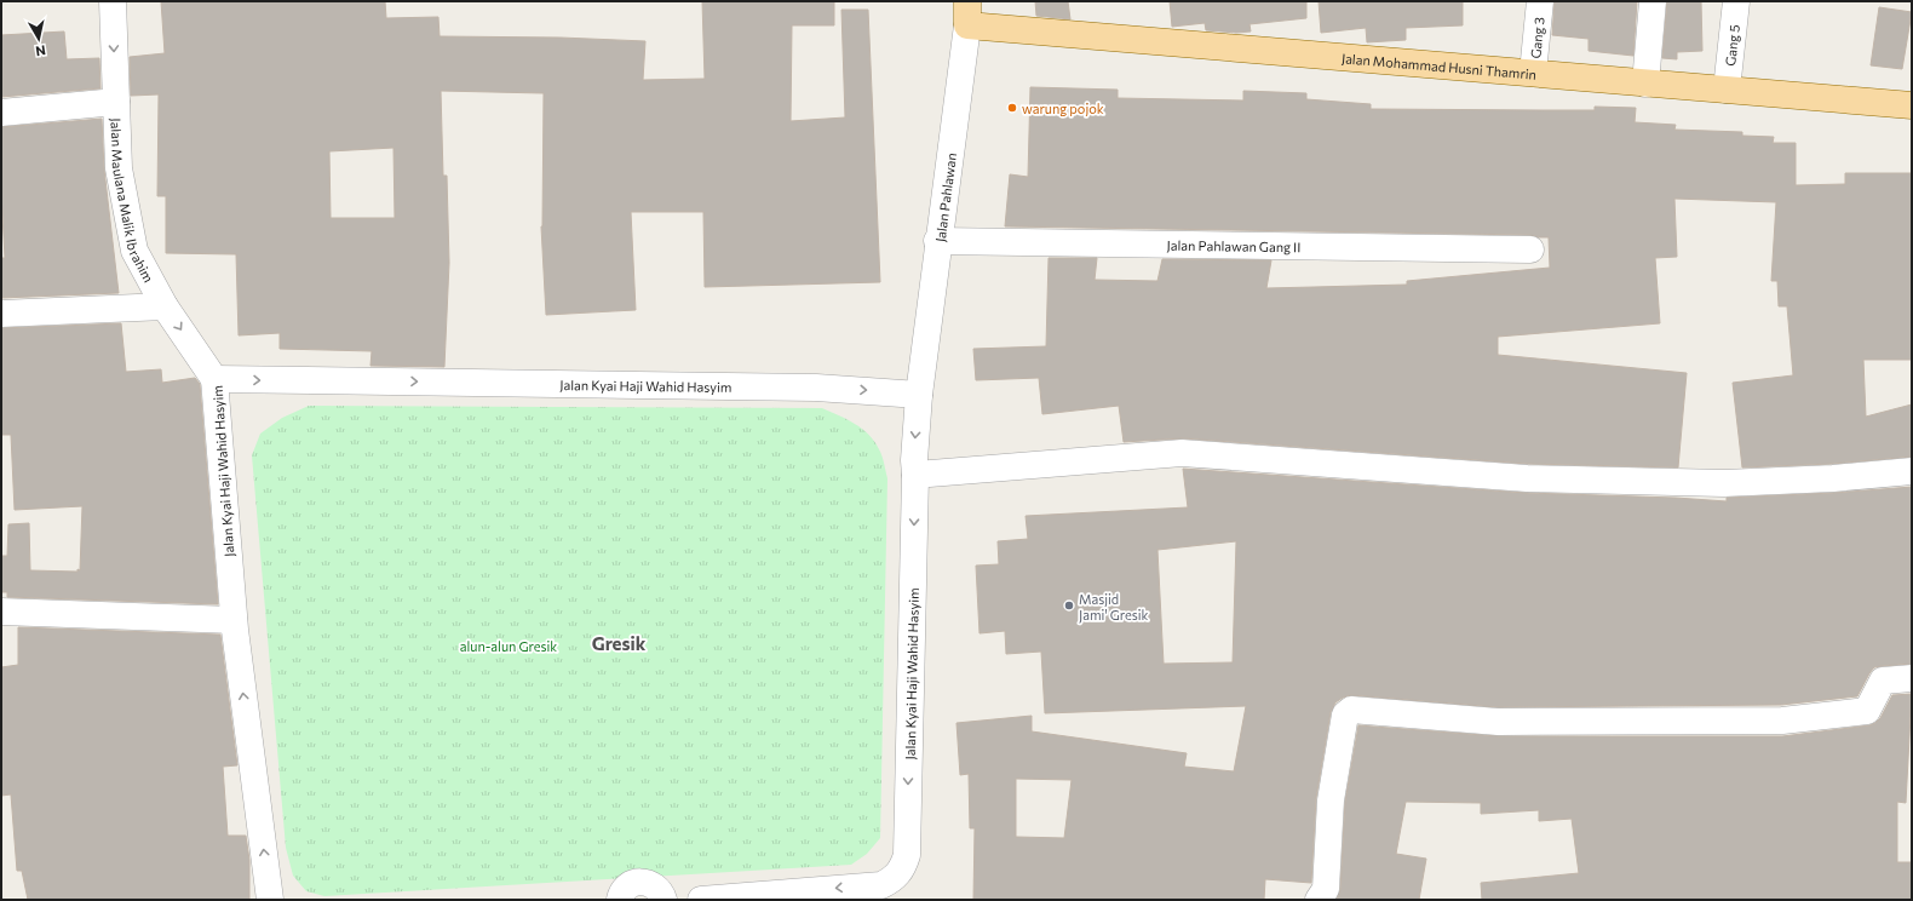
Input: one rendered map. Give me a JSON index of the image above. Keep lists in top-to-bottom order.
{
  "streets": {
    "main road": ["Jalan Mohammad Husni Thamrin"],
    "street": [
      "Gang 3",
      "Gang 5",
      "Jalan Pahlawan",
      "Jalan Maulana Malik Ibrahim",
      "Jalan Pahlawan Gang II",
      "Jalan Kyai Haji Wahid Hasyim"
    ]
  },
  "crossings": [
    ["Gang 3", "Jalan Mohammad Husni Thamrin"],
    ["Gang 5", "Jalan Mohammad Husni Thamrin"],
    ["Jalan Mohammad Husni Thamrin", "Jalan Pahlawan"],
    ["Jalan Pahlawan", "Jalan Pahlawan Gang II"],
    ["Jalan Pahlawan", "Jalan Kyai Haji Wahid Hasyim"],
    ["Jalan Maulana Malik Ibrahim", "Jalan Kyai Haji Wahid Hasyim"]
  ],
  "one_way": ["Jalan Maulana Malik Ibrahim"],
  "districts": ["Gresik"],
  "parks": ["alun-alun Gresik"],
  "places": ["warung pojok", "Masjid Jami' Gresik"],
  "north": "bottom"
}
